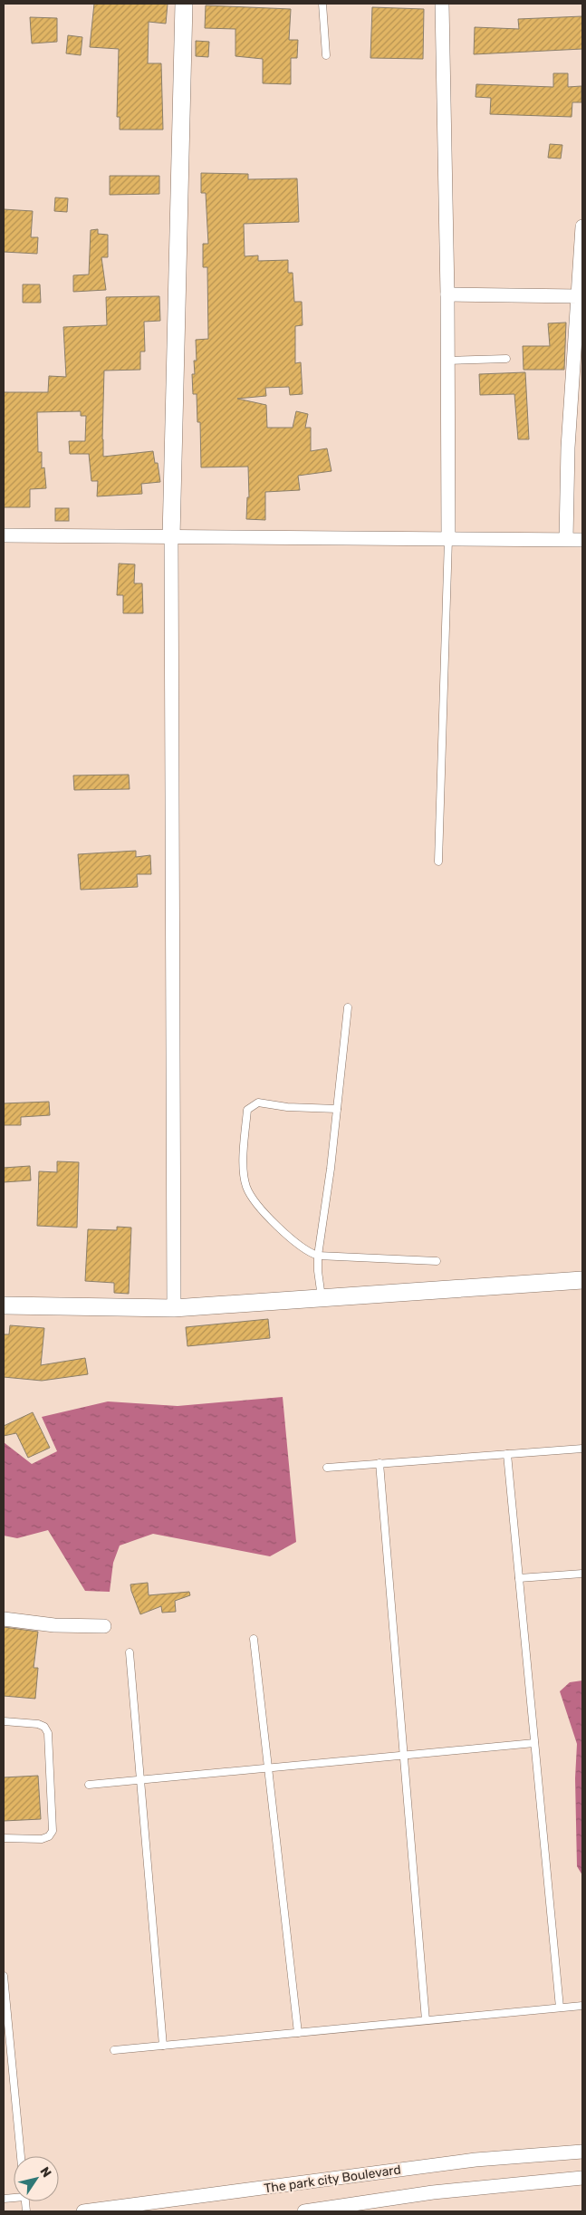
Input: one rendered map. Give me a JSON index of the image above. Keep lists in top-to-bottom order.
{
  "streets": {
    "street": ["The park city Boulevard"]
  },
  "north": "top right"
}
